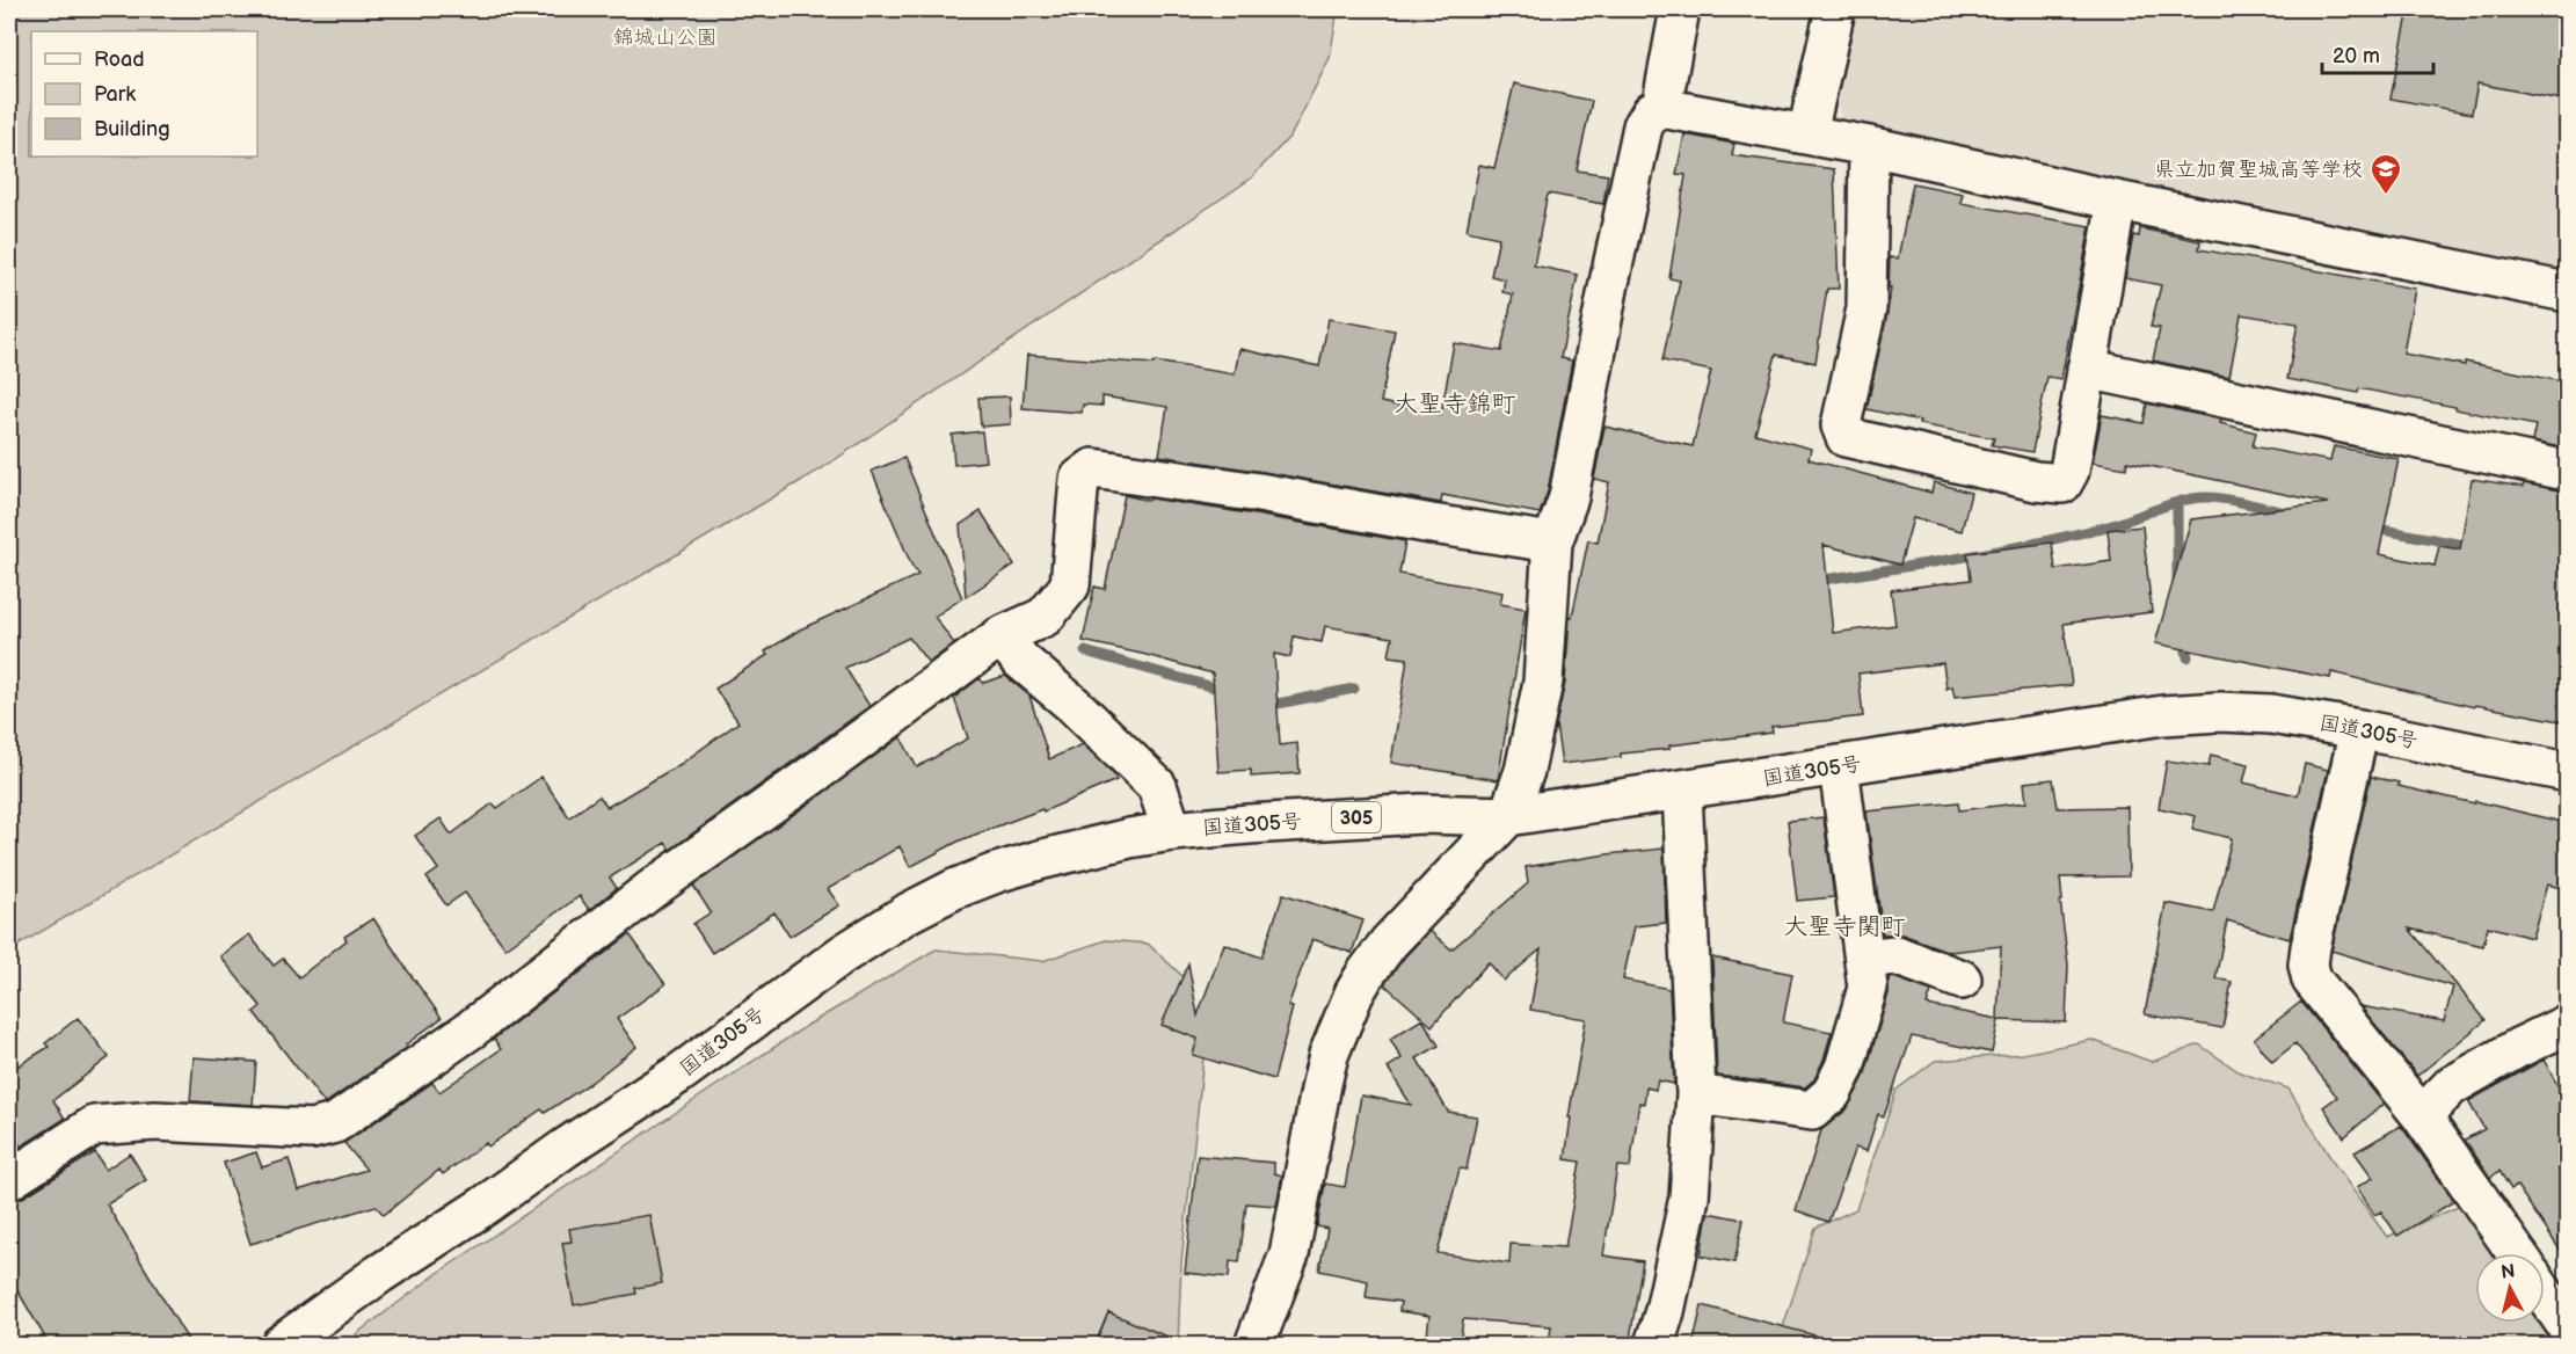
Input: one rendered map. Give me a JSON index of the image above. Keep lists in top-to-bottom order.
{
  "streets": {
    "main road": ["国道305号", "305"]
  },
  "districts": ["大聖寺錦町", "大聖寺関町"],
  "parks": ["錦城山公園"],
  "places": {
    "school or university": ["県立加賀聖城高等学校"]
  },
  "legend": ["Road", "Park", "Building"],
  "scale_bar": "20 m",
  "north": "top"
}
